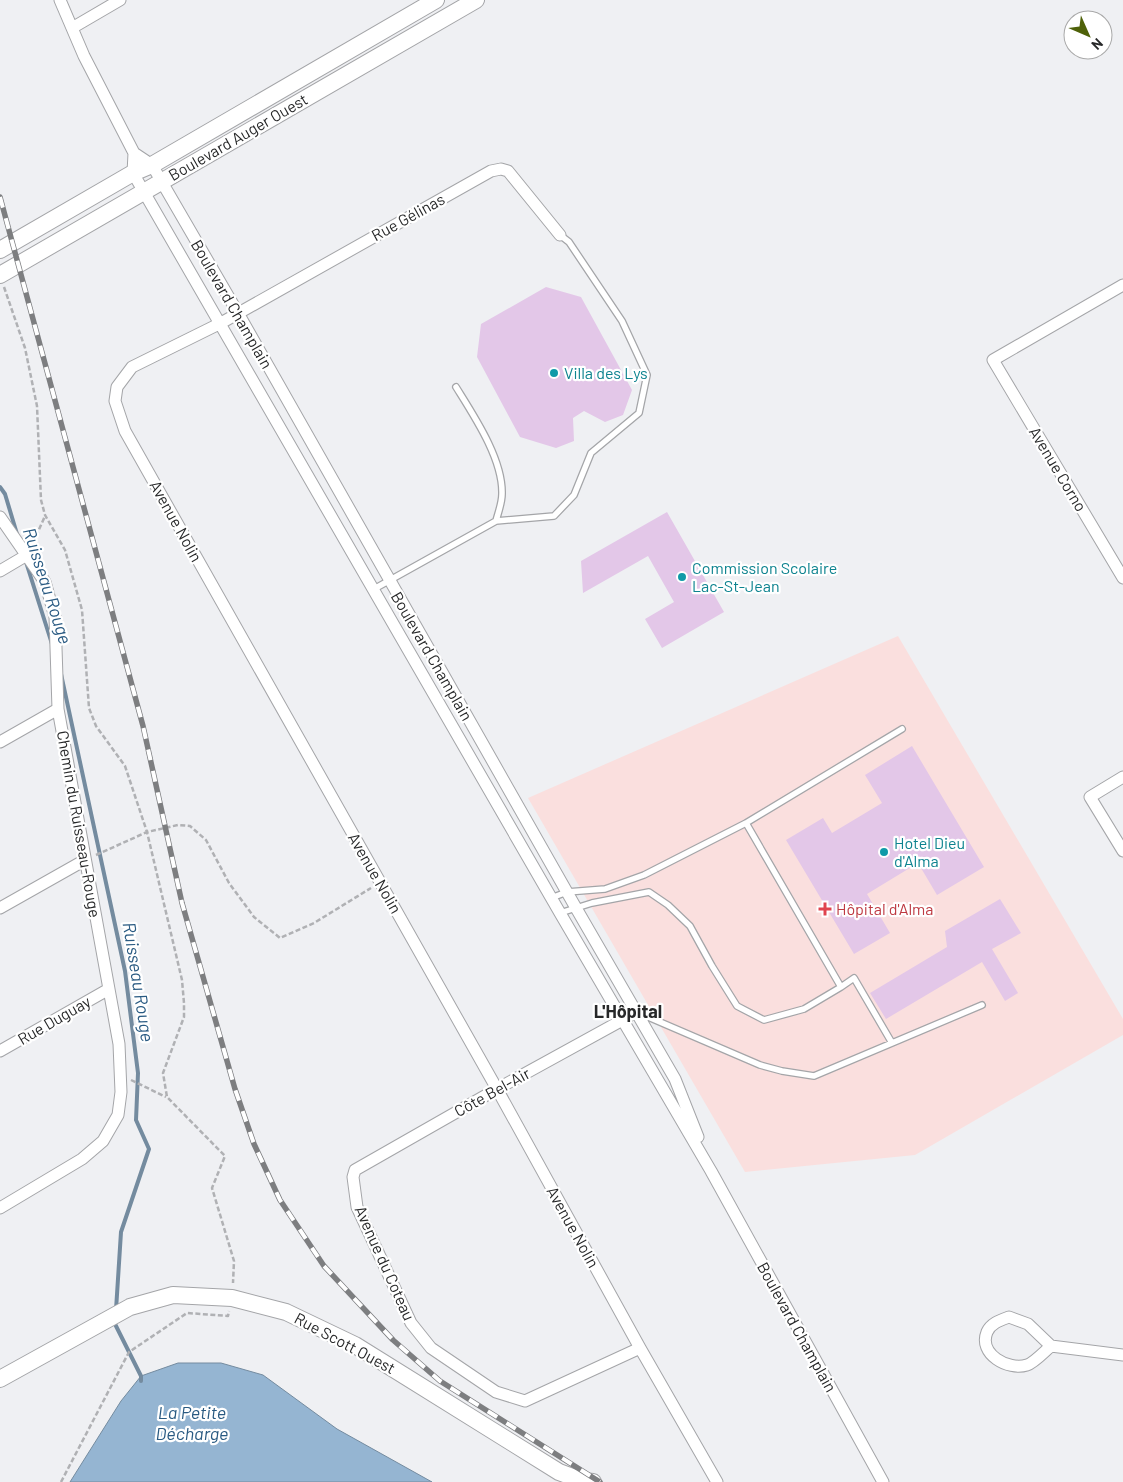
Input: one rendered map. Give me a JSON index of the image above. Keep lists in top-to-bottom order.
{
  "streets": {
    "main road": ["Boulevard Auger Ouest", "Rue Scott Ouest"],
    "street": [
      "Rue Gélinas",
      "Boulevard Champlain",
      "Avenue Corno",
      "Avenue Nolin",
      "Chemin du Ruisseau-Rouge",
      "Rue Duguay",
      "Côte Bel-Air",
      "Avenue du Coteau"
    ]
  },
  "crossings": [
    ["Boulevard Auger Ouest", "Boulevard Champlain"],
    ["Rue Gélinas", "Boulevard Champlain"],
    ["Rue Gélinas", "Avenue Nolin"],
    ["Boulevard Champlain", "Avenue Nolin"],
    ["Boulevard Champlain", "Côte Bel-Air"],
    ["Avenue Nolin", "Côte Bel-Air"],
    ["Avenue Nolin", "Avenue du Coteau"],
    ["Chemin du Ruisseau-Rouge", "Rue Duguay"],
    ["Côte Bel-Air", "Avenue du Coteau"]
  ],
  "districts": ["L'Hôpital"],
  "water": ["Ruisseau Rouge", "La Petite Décharge"],
  "places": {
    "other": ["Villa des Lys", "Commission Scolaire Lac-St-Jean", "Hotel Dieu d'Alma"],
    "health": ["Hôpital d'Alma"]
  },
  "north": "bottom right"
}
